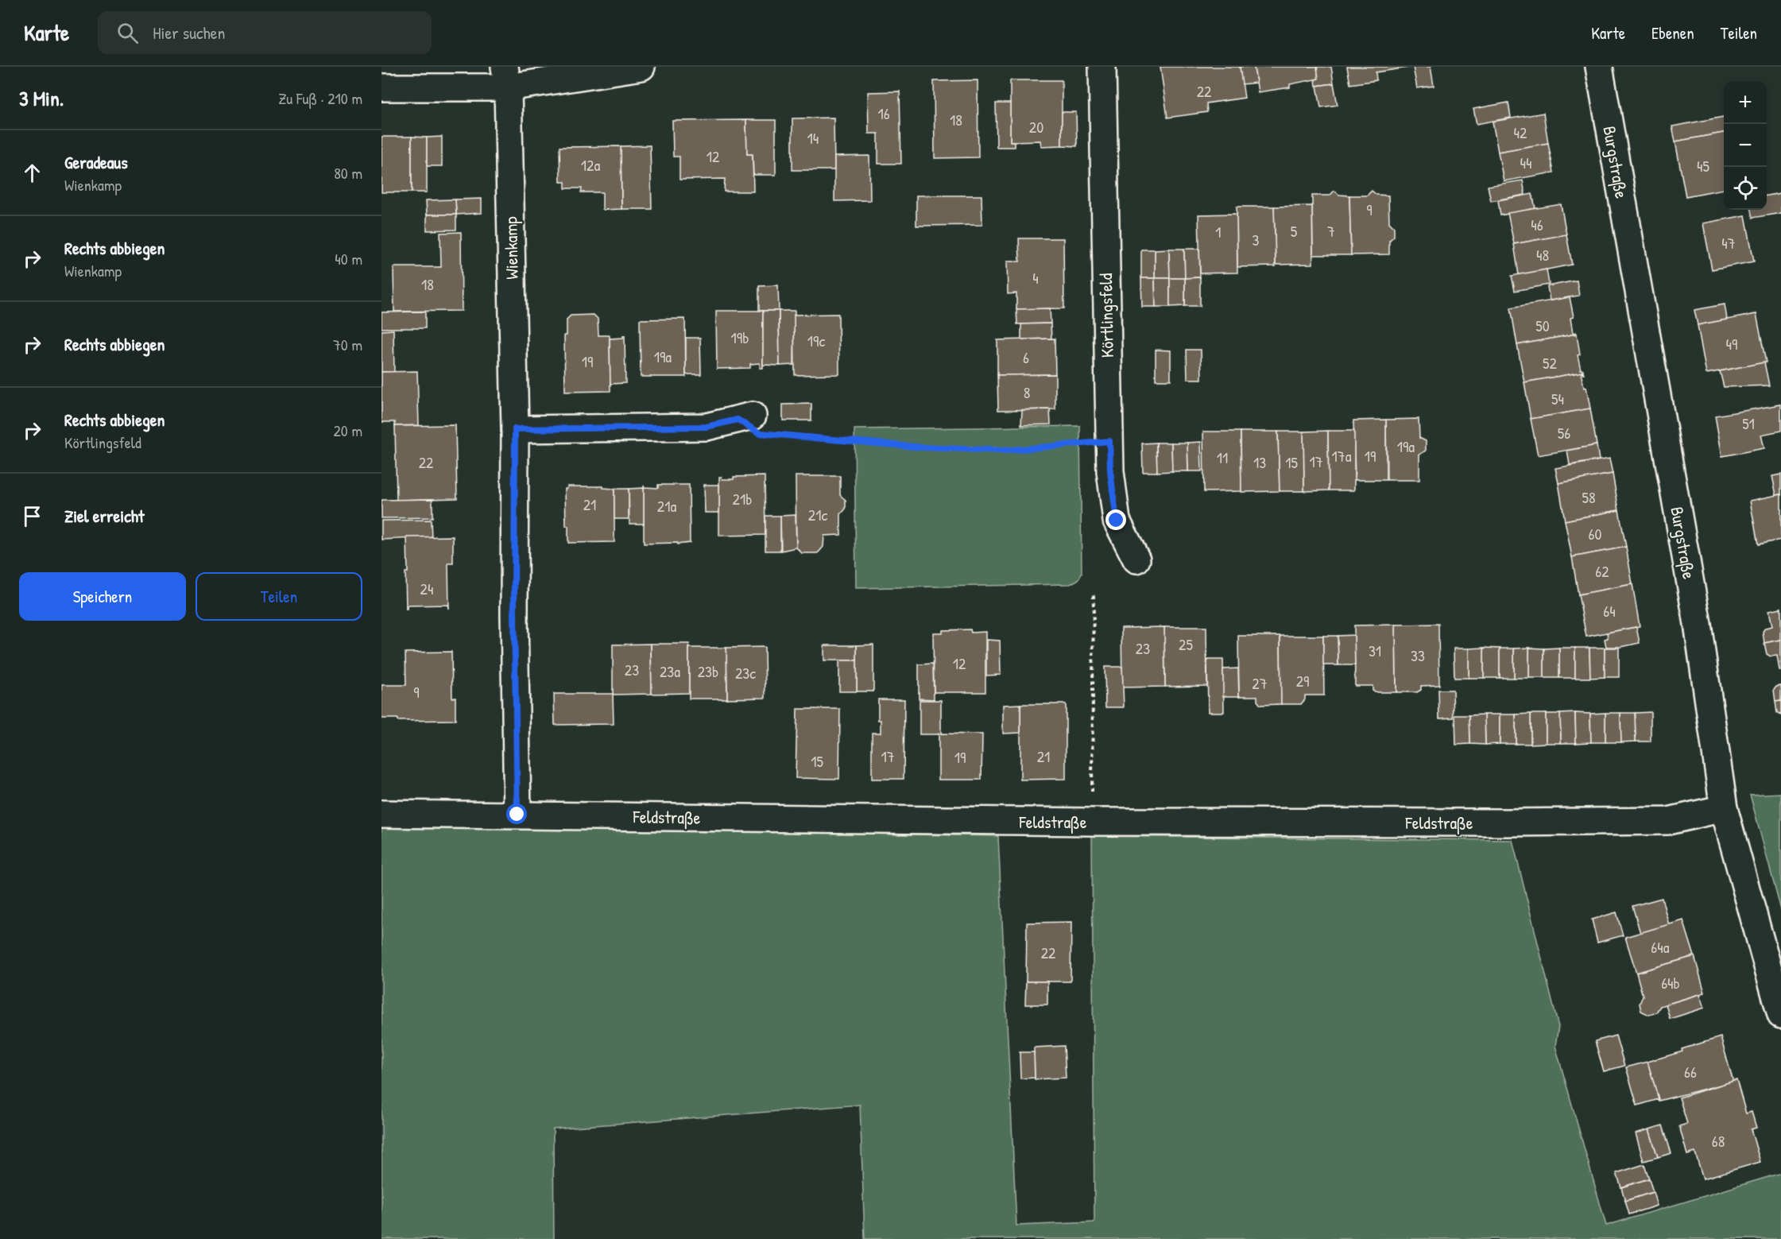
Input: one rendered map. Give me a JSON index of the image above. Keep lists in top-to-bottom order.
{
  "streets": {
    "street": [
      "Burgstraße",
      "Wienkamp",
      "Körtlingsfeld",
      "Feldstraße"
    ]
  },
  "crossings": [
    ["Burgstraße", "Feldstraße"],
    ["Wienkamp", "Feldstraße"]
  ],
  "house_numbers": [
    "22",
    "16",
    "18",
    "20",
    "42",
    "14",
    "12",
    "44",
    "12a",
    "45",
    "9",
    "46",
    "5",
    "7",
    "1",
    "3",
    "47",
    "48",
    "4",
    "18",
    "50",
    "19b",
    "19c",
    "49",
    "19a",
    "6",
    "19",
    "52",
    "8",
    "54",
    "51",
    "56",
    "19a",
    "17a",
    "19",
    "11",
    "17",
    "22",
    "13",
    "15",
    "58",
    "21b",
    "21",
    "21a",
    "21c",
    "60",
    "62",
    "24",
    "64",
    "25",
    "23",
    "31",
    "33",
    "12",
    "23",
    "23a",
    "23b",
    "23c",
    "29",
    "27",
    "9",
    "17",
    "21",
    "19",
    "15",
    "64a",
    "22",
    "64b",
    "66",
    "68"
  ],
  "page": {
    "header": "Karte",
    "search": "Hier suchen",
    "nav": ["Karte", "Ebenen", "Teilen"],
    "heading": ["3 Min.", "Zu Fuß · 210 m"],
    "map_buttons": ["+", "−"],
    "list": [
      ["Geradeaus", "Wienkamp", "80 m"],
      ["Rechts abbiegen", "Wienkamp", "40 m"],
      ["Rechts abbiegen", "70 m"],
      ["Rechts abbiegen", "Körtlingsfeld", "20 m"],
      "Ziel erreicht"
    ],
    "buttons": ["Speichern", "Teilen"]
  }
}
